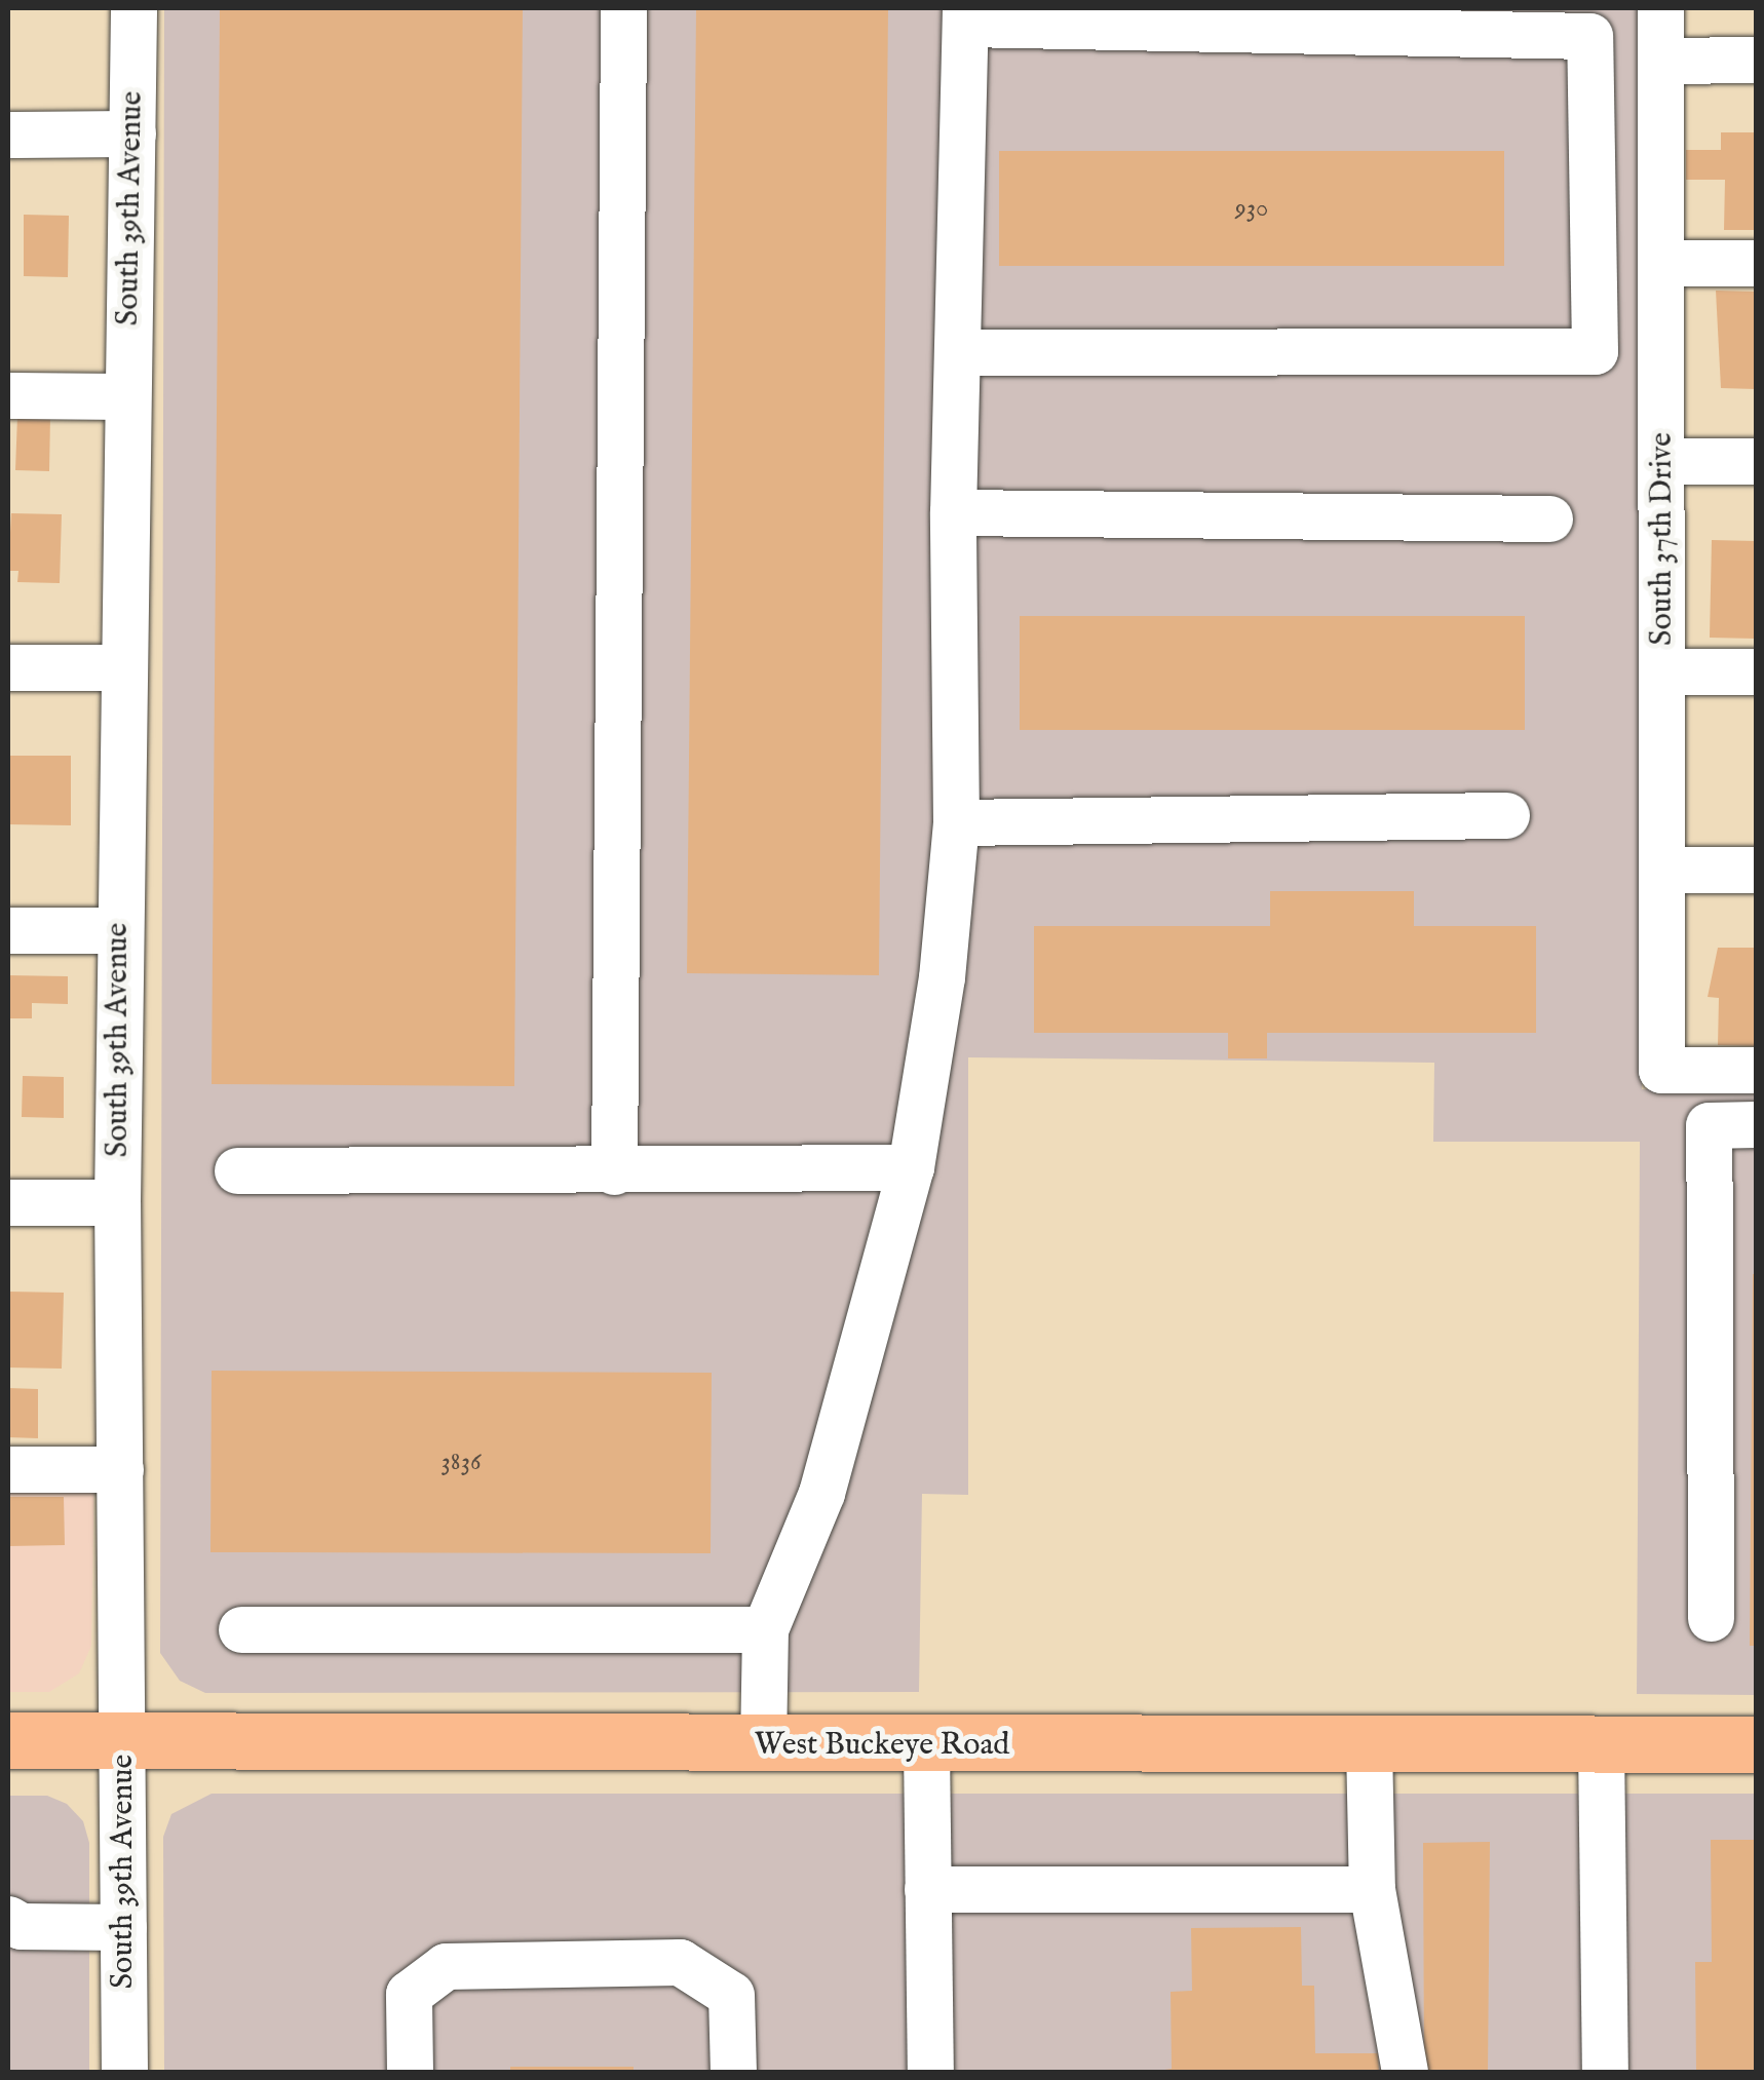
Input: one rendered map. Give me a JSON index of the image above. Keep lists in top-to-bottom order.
{
  "streets": {
    "main road": ["West Buckeye Road"],
    "street": ["South 39th Avenue", "South 37th Drive"]
  },
  "crossings": [
    ["South 39th Avenue", "West Buckeye Road"]
  ],
  "house_numbers": ["930", "3836"]
}
